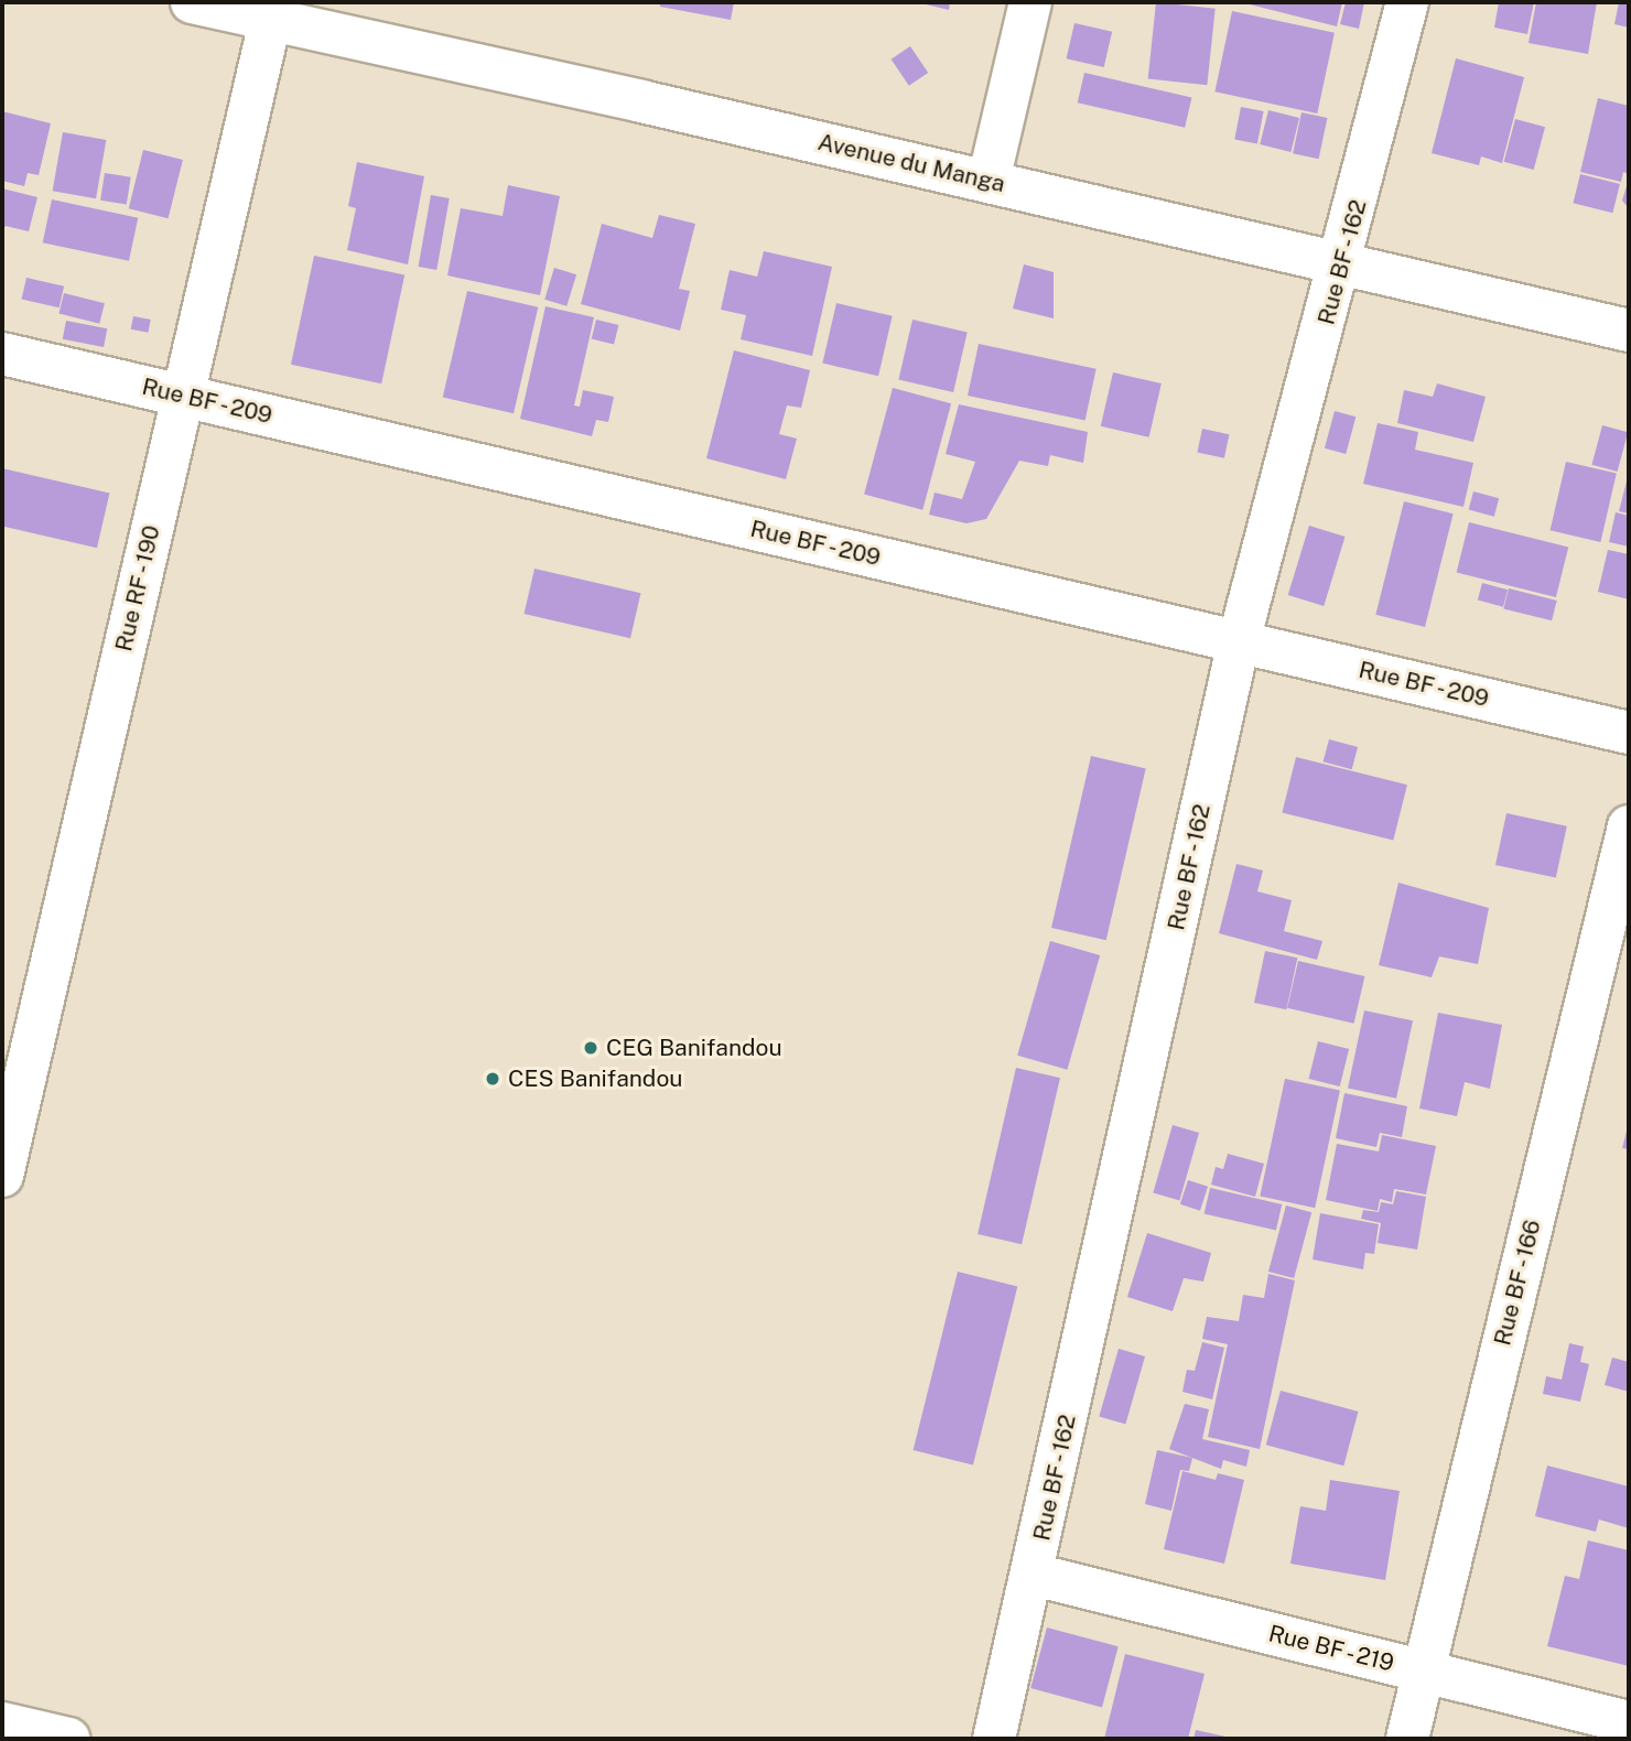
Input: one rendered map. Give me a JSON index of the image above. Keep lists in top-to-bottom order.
{
  "streets": {
    "street": [
      "Avenue du Manga",
      "Rue BF - 162",
      "Rue BF - 209",
      "Rue RF - 190",
      "Rue BF - 166",
      "Rue BF - 219"
    ]
  },
  "crossings": [
    ["Avenue du Manga", "Rue BF - 162"],
    ["Avenue du Manga", "Rue RF - 190"],
    ["Rue BF - 162", "Rue BF - 209"],
    ["Rue BF - 162", "Rue BF - 219"],
    ["Rue BF - 209", "Rue RF - 190"],
    ["Rue BF - 166", "Rue BF - 219"]
  ],
  "places": ["CEG Banifandou", "CES Banifandou"]
}
